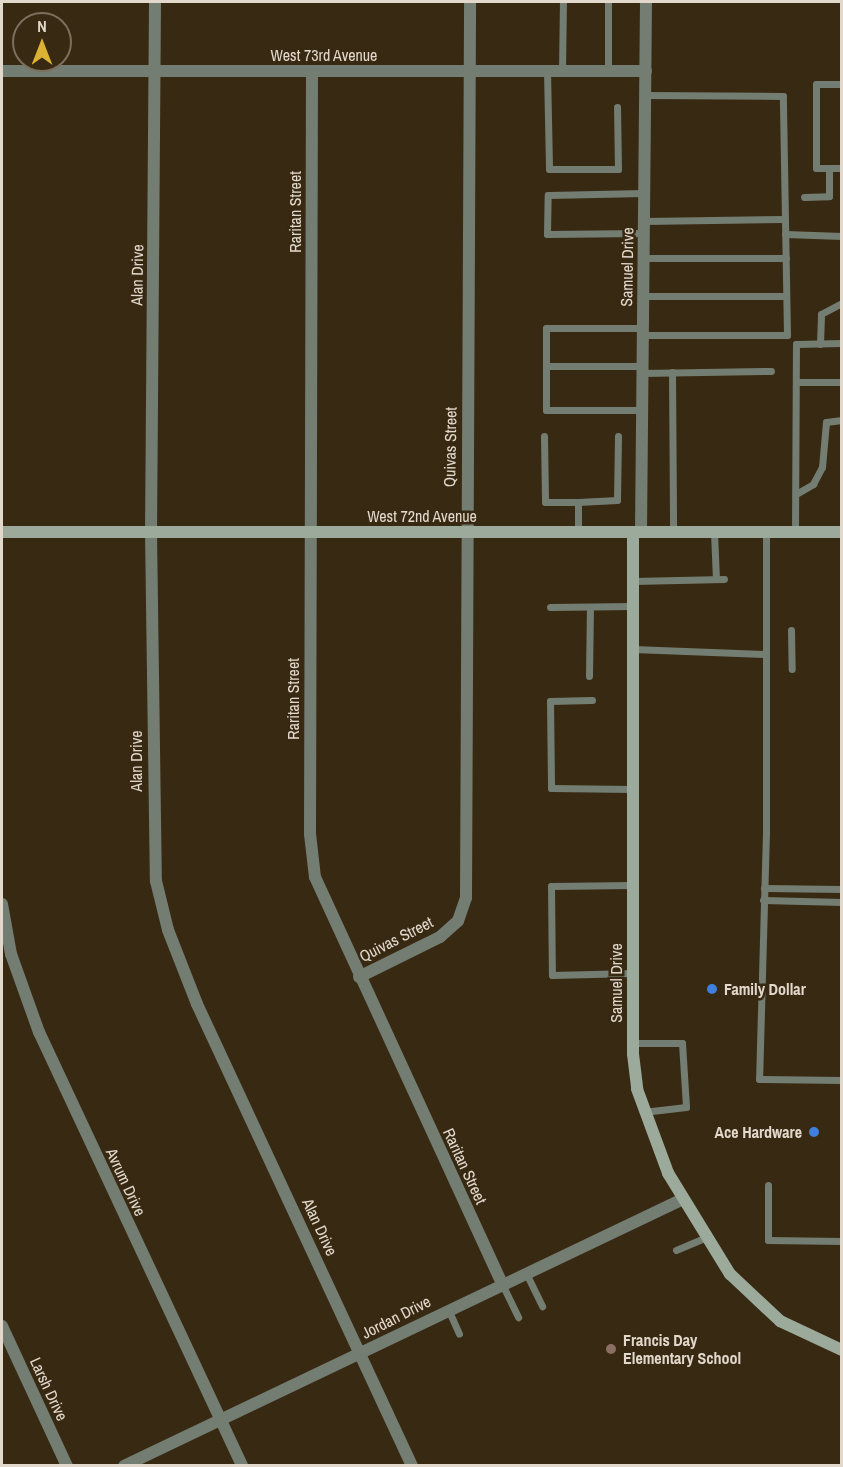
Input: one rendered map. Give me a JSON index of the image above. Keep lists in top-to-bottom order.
{
  "streets": {
    "street": [
      "West 73rd Avenue",
      "Raritan Street",
      "Samuel Drive",
      "Alan Drive",
      "Quivas Street",
      "West 72nd Avenue",
      "Avrum Drive",
      "Jordan Drive",
      "Larsh Drive"
    ]
  },
  "crossings": [
    ["West 73rd Avenue", "Raritan Street"],
    ["West 73rd Avenue", "Samuel Drive"],
    ["West 73rd Avenue", "Alan Drive"],
    ["West 73rd Avenue", "Quivas Street"],
    ["Raritan Street", "Quivas Street"],
    ["Raritan Street", "West 72nd Avenue"],
    ["Raritan Street", "Jordan Drive"],
    ["Samuel Drive", "West 72nd Avenue"],
    ["Samuel Drive", "Jordan Drive"],
    ["Alan Drive", "West 72nd Avenue"],
    ["Alan Drive", "Jordan Drive"],
    ["Quivas Street", "West 72nd Avenue"],
    ["Avrum Drive", "Jordan Drive"]
  ],
  "places": ["Family Dollar", "Ace Hardware", "Francis Day Elementary School"],
  "north": "top"
}
